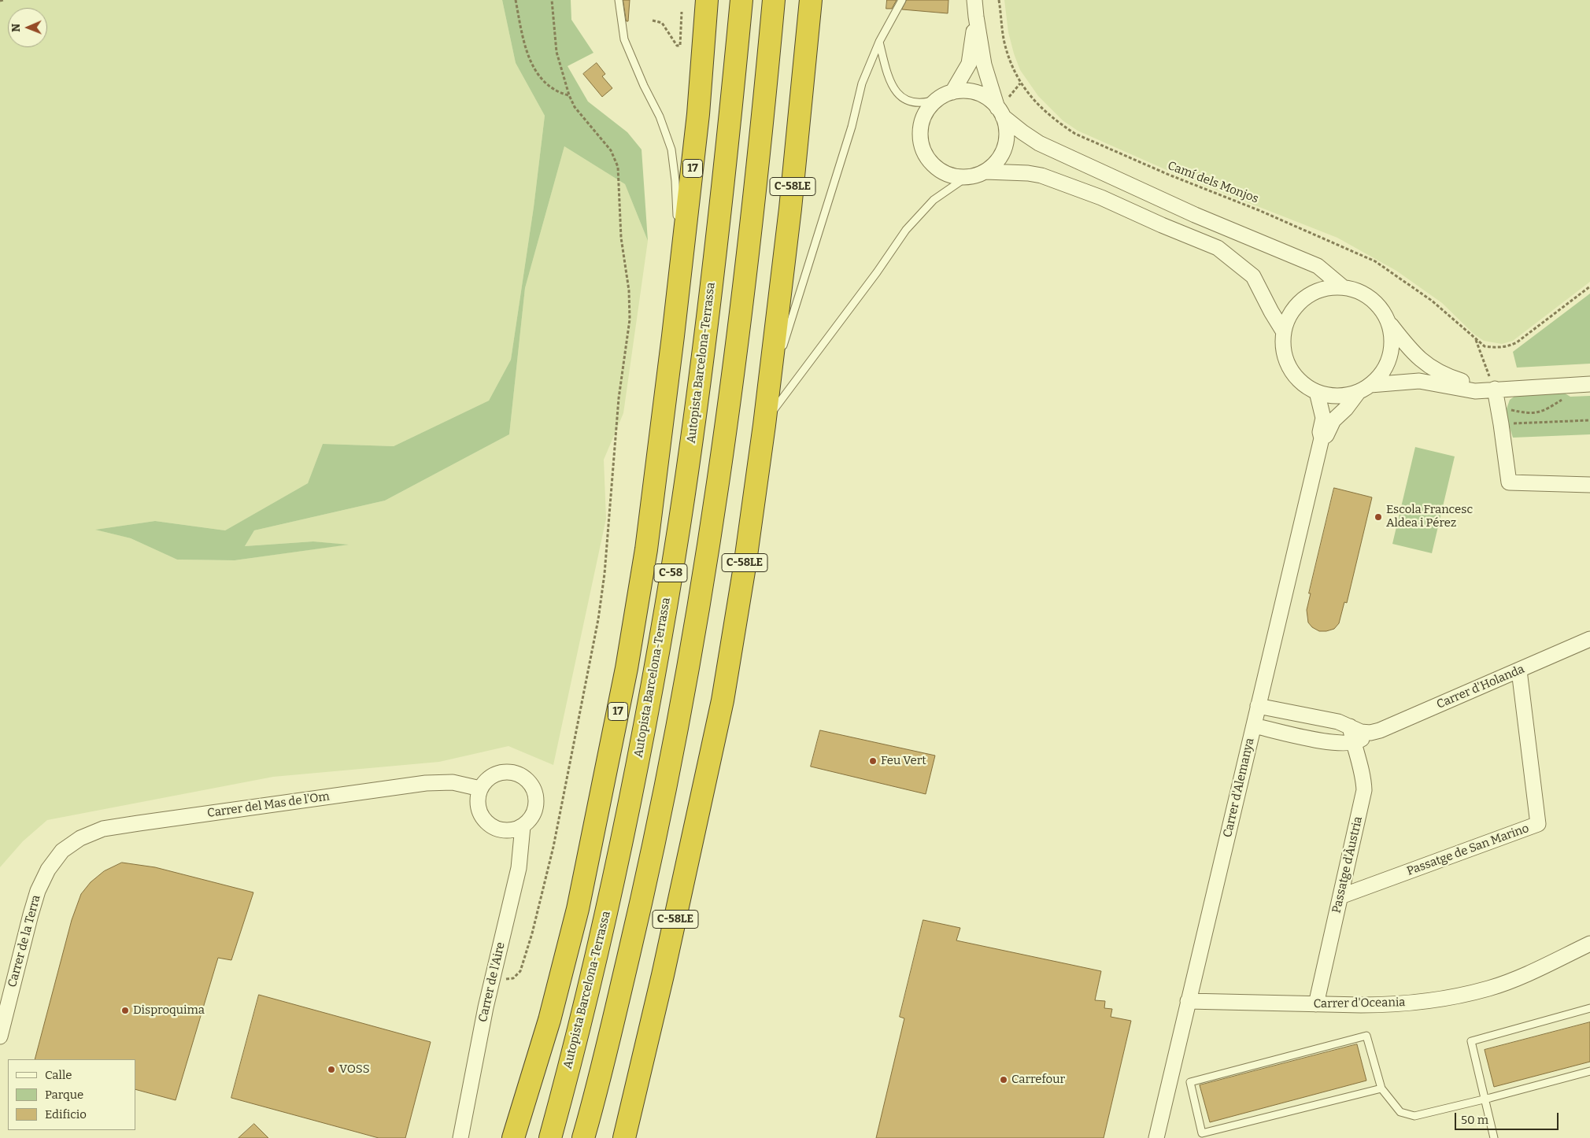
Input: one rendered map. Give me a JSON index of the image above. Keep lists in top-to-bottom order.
{
  "streets": {
    "highway": [
      "17",
      "C-58LE",
      "Autopista Barcelona-Terrassa",
      "C-58"
    ],
    "street": [
      "Carrer d'Holanda",
      "Carrer d'Alemanya",
      "Carrer del Mas de l'Om",
      "Passatge de San Marino",
      "Passatge d'Àustria",
      "Carrer de la Terra",
      "Carrer de l'Aire",
      "Carrer d'Oceania"
    ],
    "path": ["Camí dels Monjos"]
  },
  "crossings": [
    ["Carrer d'Holanda", "Passatge de San Marino"],
    ["Carrer d'Holanda", "Passatge d'Àustria"],
    ["Carrer d'Alemanya", "Carrer d'Oceania"],
    ["Carrer del Mas de l'Om", "Carrer de la Terra"],
    ["Carrer del Mas de l'Om", "Carrer de l'Aire"],
    ["Passatge de San Marino", "Passatge d'Àustria"],
    ["Passatge d'Àustria", "Carrer d'Oceania"]
  ],
  "places": [
    "Escola Francesc Aldea i Pérez",
    "Feu Vert",
    "Disproquima",
    "VOSS",
    "Carrefour"
  ],
  "legend": ["Calle", "Parque", "Edificio"],
  "scale_bar": "50 m",
  "north": "left"
}
